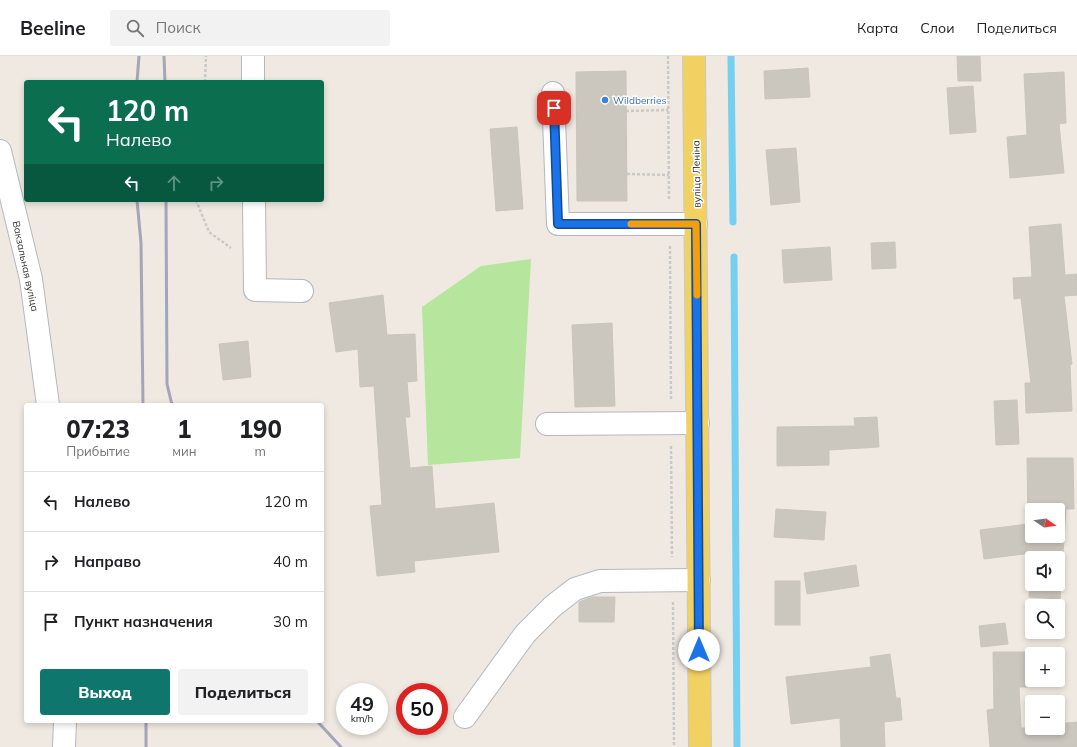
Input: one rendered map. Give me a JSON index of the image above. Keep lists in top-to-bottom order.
{
  "streets": {
    "main road": ["вуліца Леніна"],
    "street": ["Вакзальная вуліца"]
  },
  "places": ["Wildberries"],
  "north": "right",
  "page": {
    "header": "Beeline",
    "search": "Поиск",
    "nav": ["Карта", "Слои", "Поделиться"],
    "turn": ["120 m", "Налево"],
    "eta": [
      "07:23",
      "Прибытие",
      "1",
      "мин",
      "190",
      "m"
    ],
    "list": [
      {
        "name": "Налево",
        "value": "120 m"
      },
      {
        "name": "Направо",
        "value": "40 m"
      },
      {
        "name": "Пункт назначения",
        "value": "30 m"
      }
    ],
    "map_buttons": ["+", "−"],
    "buttons": ["Выход", "Поделиться"],
    "speed": "49 km/h",
    "limit": "50"
  }
}
